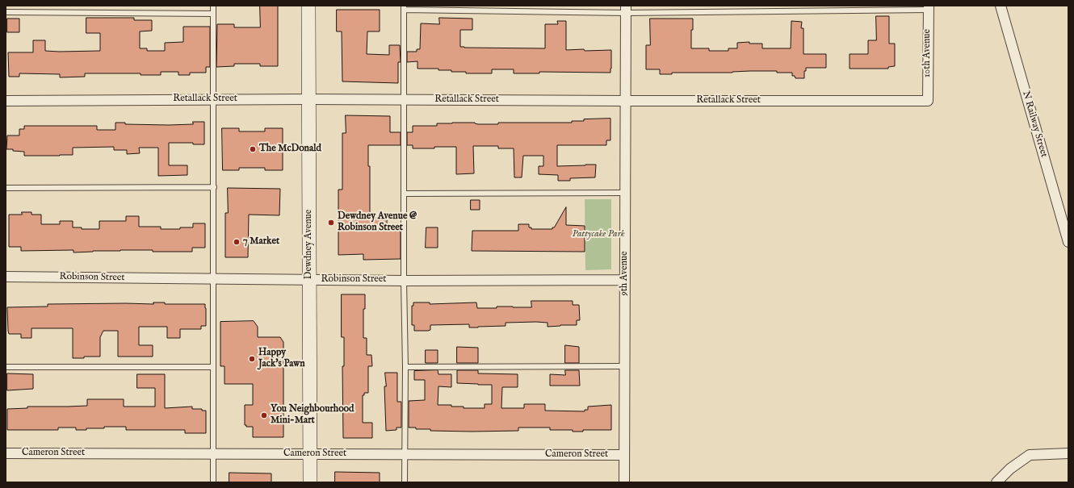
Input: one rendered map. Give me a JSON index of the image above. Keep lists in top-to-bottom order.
{
  "streets": {
    "main road": ["Dewdney Avenue"],
    "street": [
      "10th Avenue",
      "Retallack Street",
      "N Railway Street",
      "9th Avenue",
      "Robinson Street",
      "Cameron Street"
    ]
  },
  "crossings": [
    ["10th Avenue", "Retallack Street"],
    ["Retallack Street", "Dewdney Avenue"],
    ["Retallack Street", "9th Avenue"],
    ["Dewdney Avenue", "Robinson Street"],
    ["Dewdney Avenue", "Cameron Street"],
    ["9th Avenue", "Robinson Street"],
    ["9th Avenue", "Cameron Street"]
  ],
  "parks": ["Pattycake Park"],
  "places": [
    "The McDonald",
    "Dewdney Avenue @ Robinson Street",
    "7 Market",
    "Happy Jack's Pawn",
    "You Neighbourhood Mini-Mart"
  ]
}
